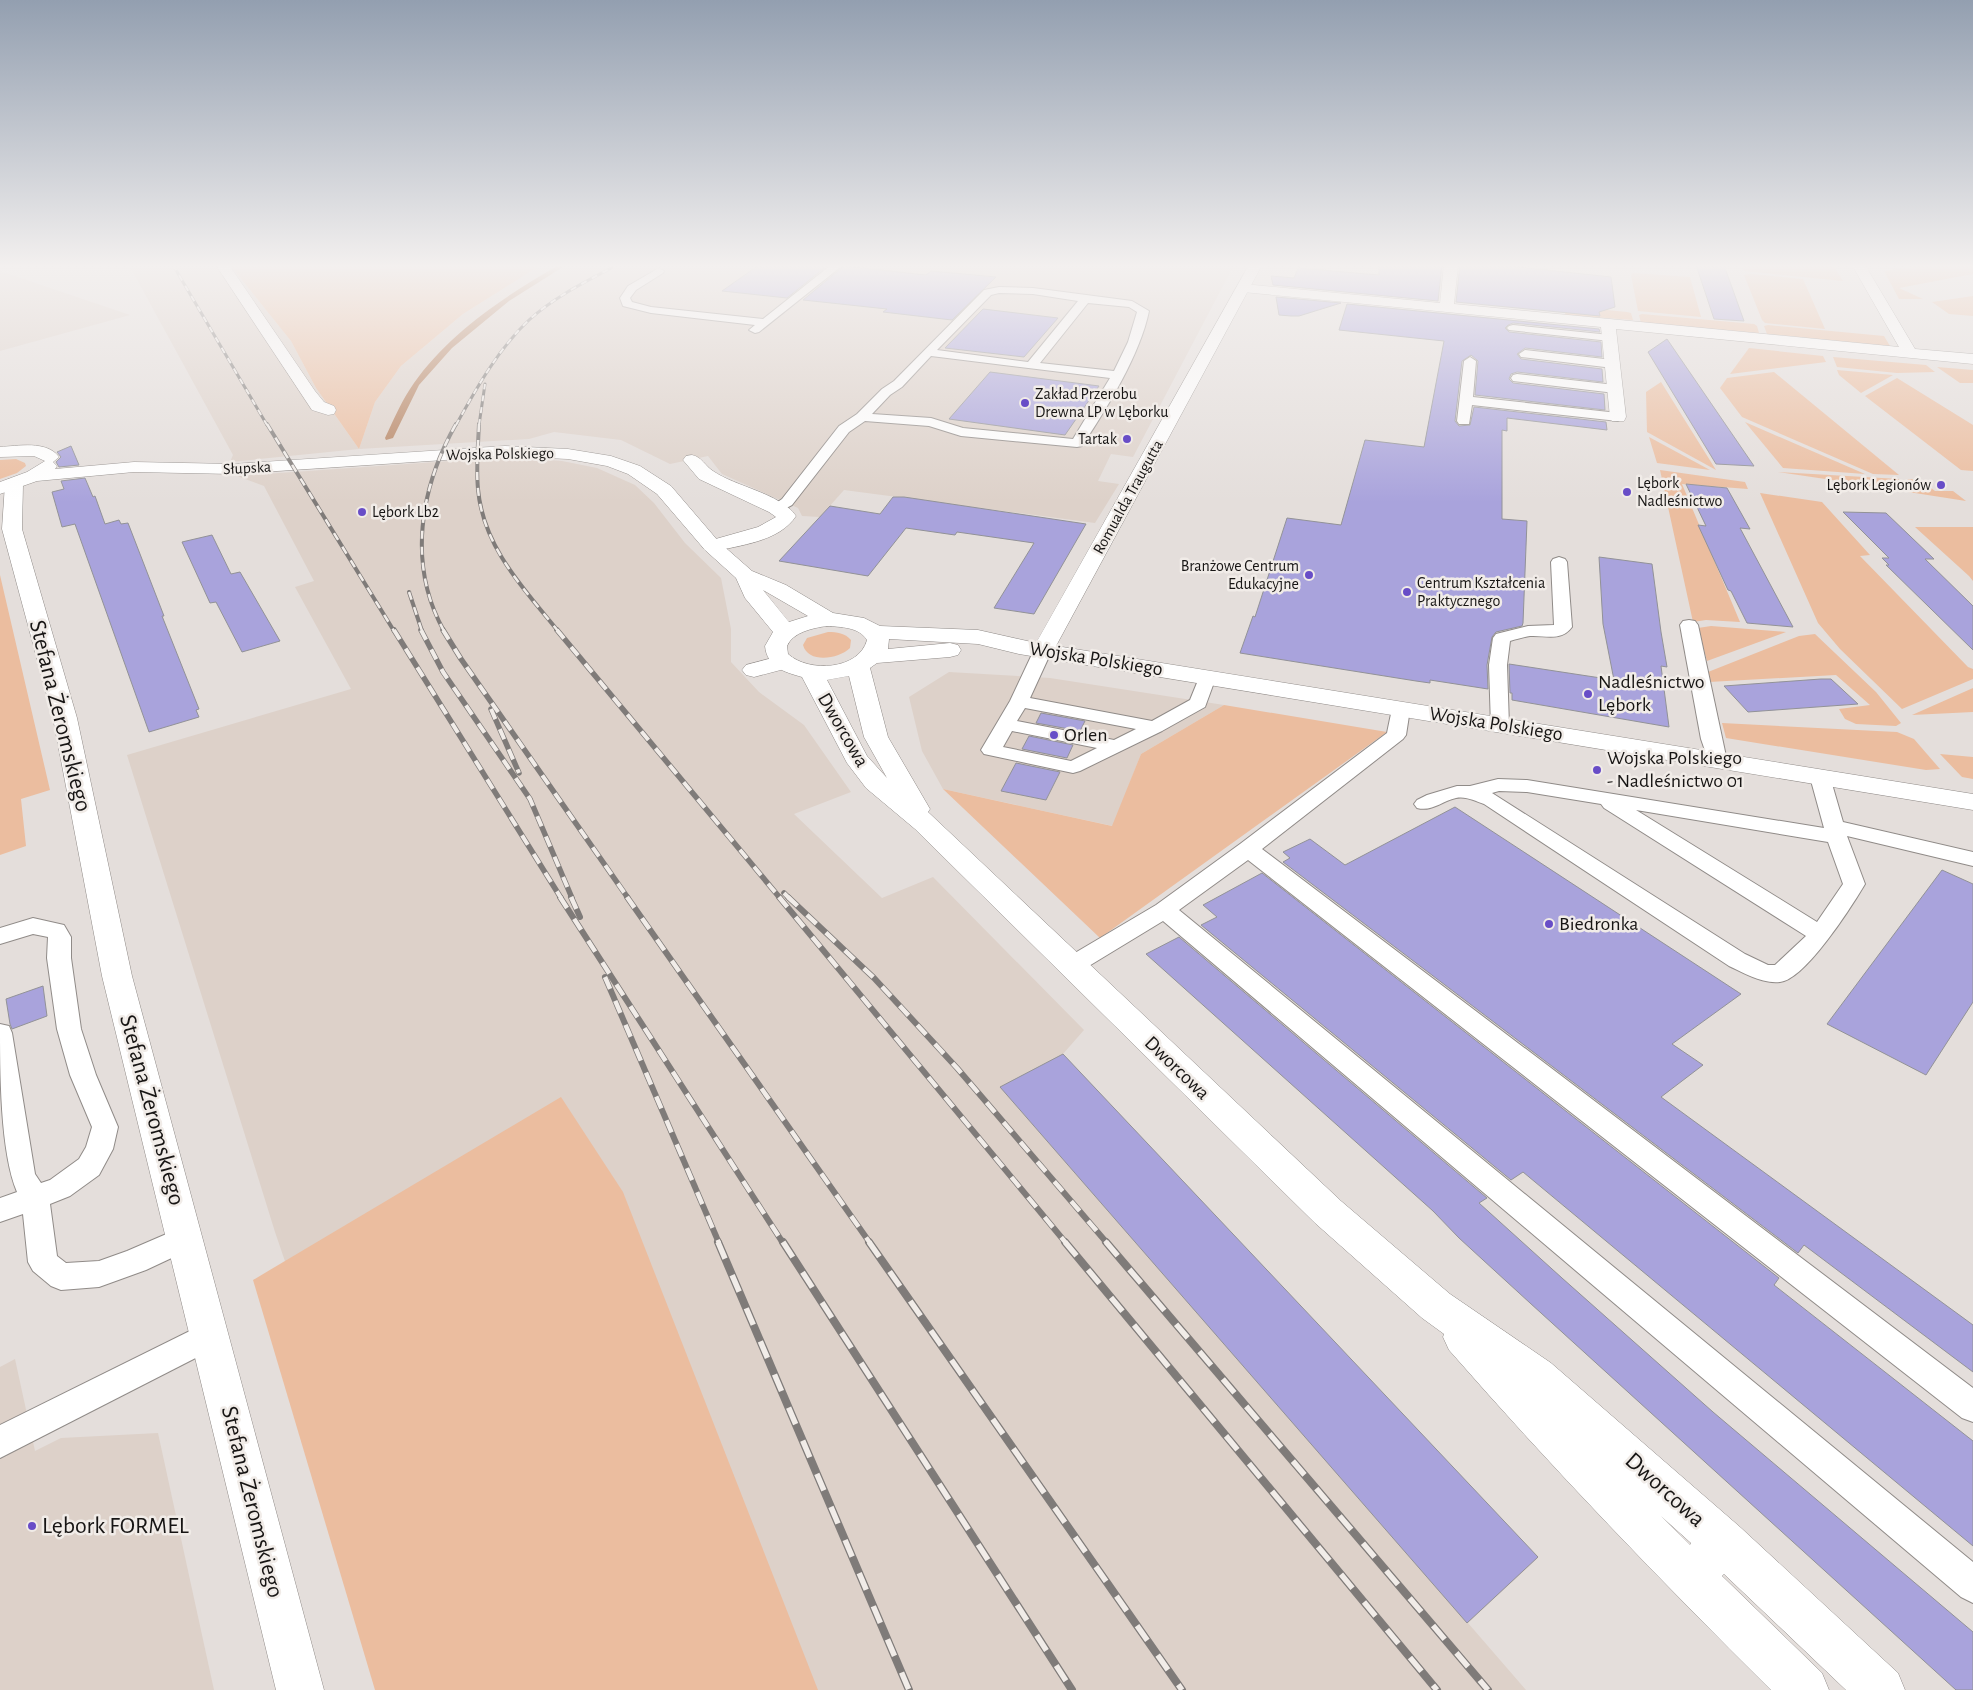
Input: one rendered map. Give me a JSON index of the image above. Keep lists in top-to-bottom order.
{
  "streets": {
    "street": [
      "Wojska Polskiego",
      "Słupska",
      "Romualda Traugutta",
      "Stefana Żeromskiego",
      "Dworcowa"
    ]
  },
  "crossings": [
    ["Wojska Polskiego", "Słupska"],
    ["Wojska Polskiego", "Romualda Traugutta"],
    ["Wojska Polskiego", "Dworcowa"]
  ],
  "places": [
    "Zakład Przerobu Drewna LP w Lęborku",
    "Tartak",
    "Lębork Legionów",
    "Lębork Nadleśnictwo",
    "Lębork Lb2",
    "Branżowe Centrum Edukacyjne",
    "Centrum Kształcenia Praktycznego",
    "Nadleśnictwo Lębork",
    "Orlen",
    "Wojska Polskiego - Nadleśnictwo 01",
    "Biedronka",
    "Lębork FORMEL"
  ]
}
